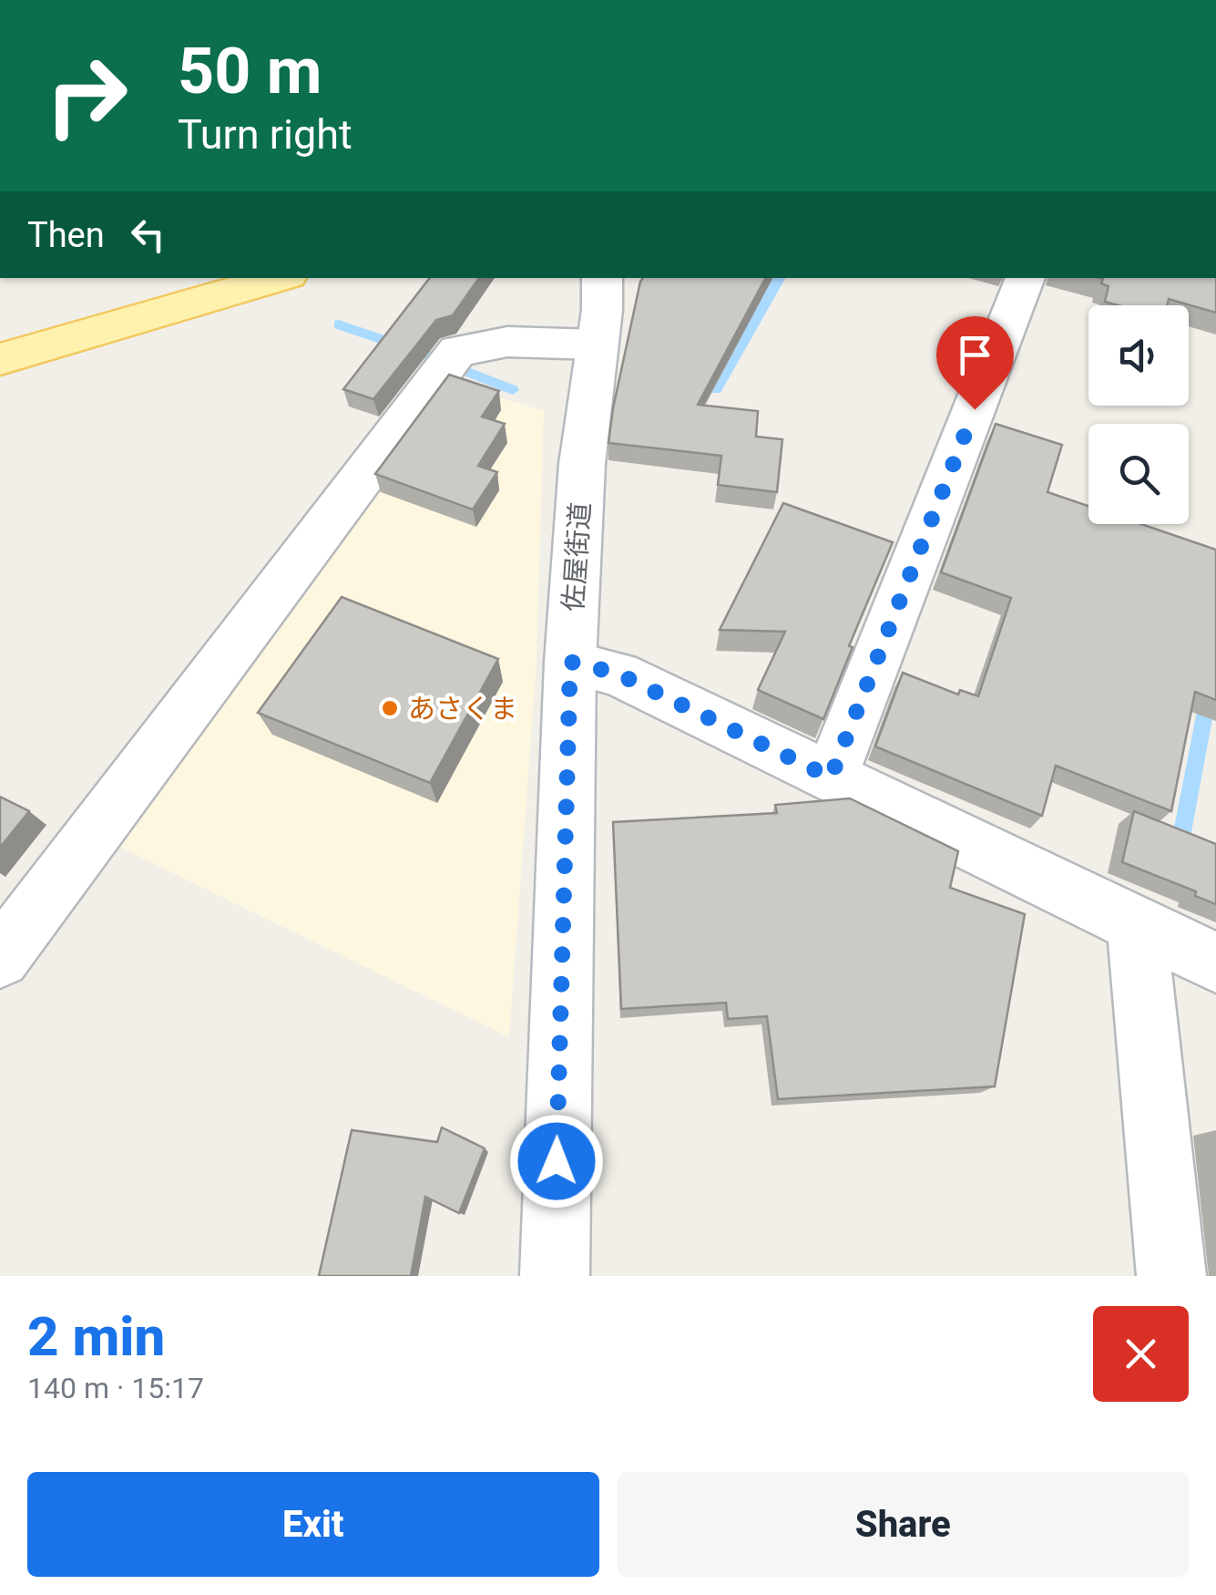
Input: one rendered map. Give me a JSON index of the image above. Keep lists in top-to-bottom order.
{
  "streets": {
    "street": ["佐屋街道"]
  },
  "places": ["あさくま"],
  "page": {
    "turn": ["50 m", "Turn right"],
    "then": "Then",
    "heading": ["2 min", "140 m · 15:17"],
    "buttons": ["Exit", "Share"]
  }
}
